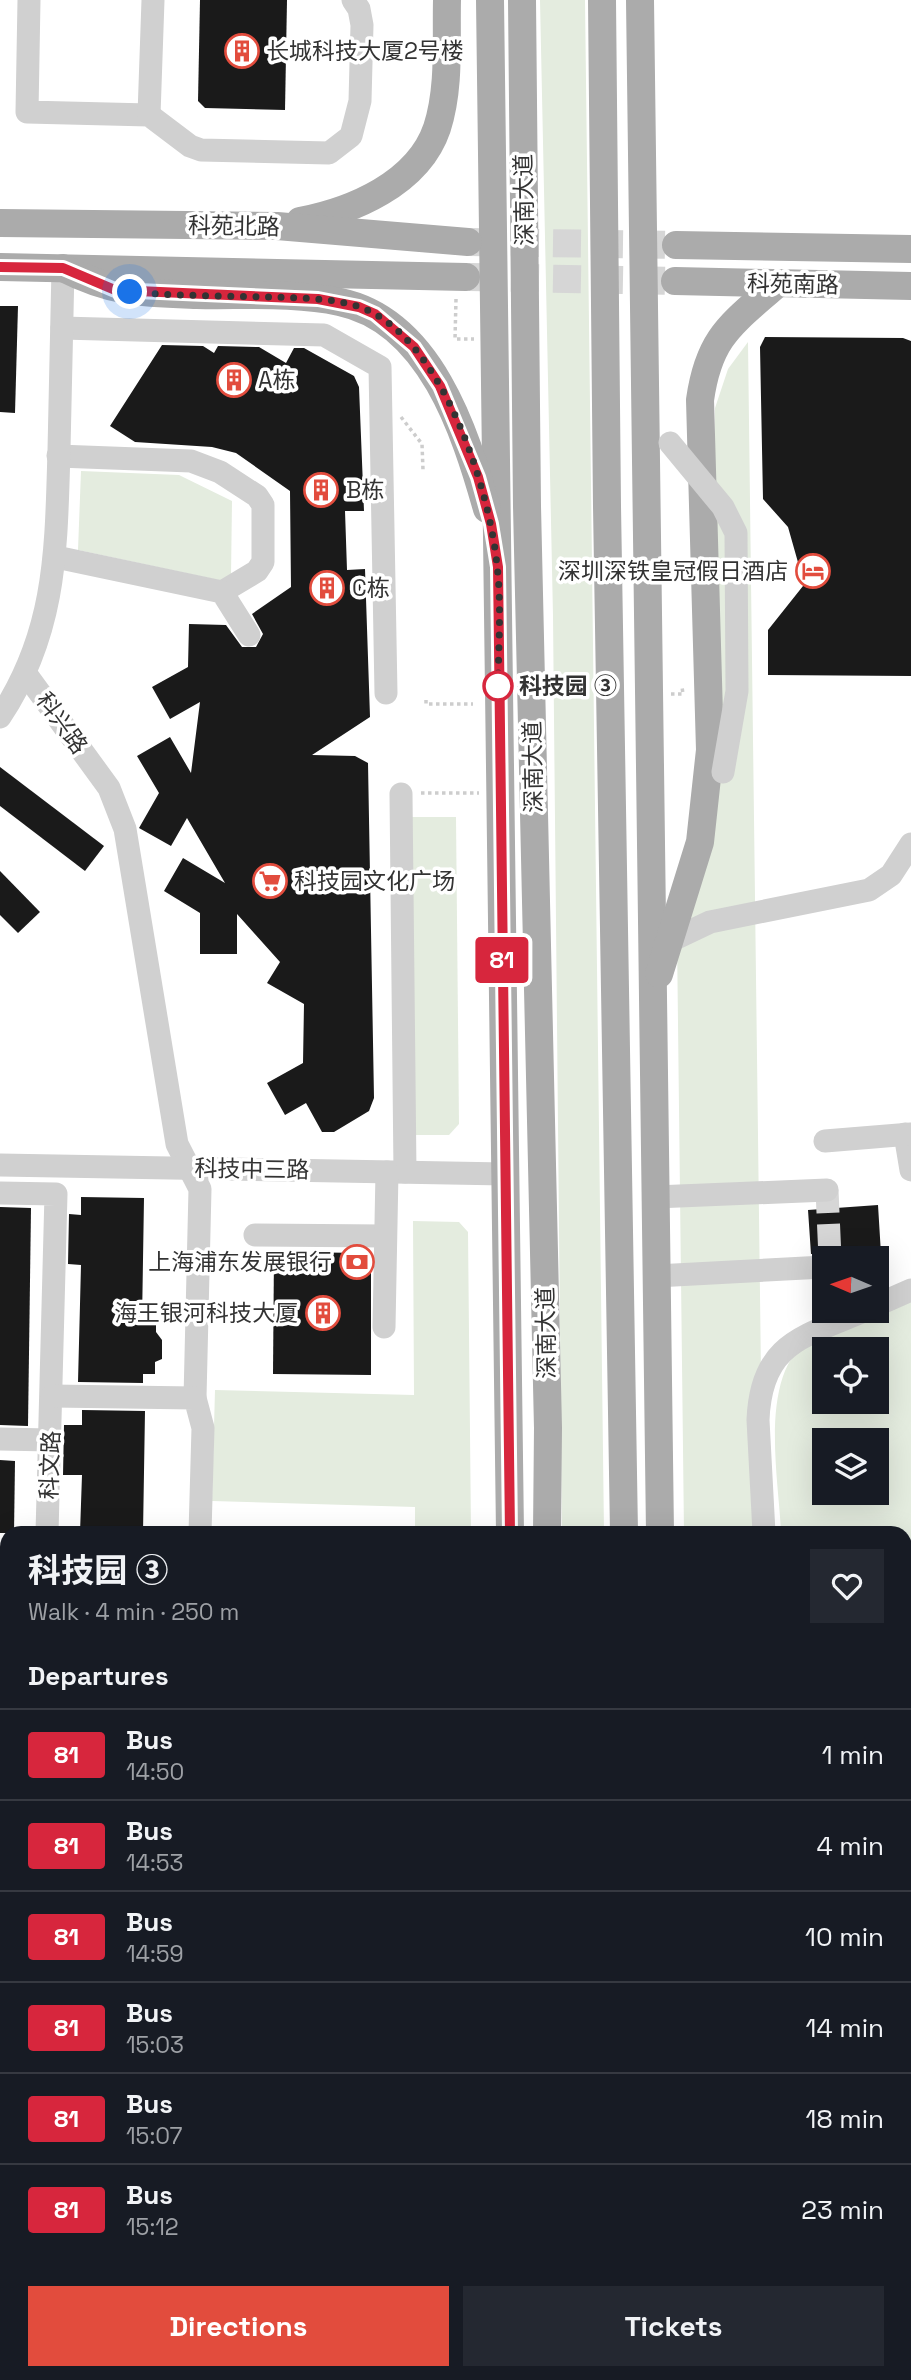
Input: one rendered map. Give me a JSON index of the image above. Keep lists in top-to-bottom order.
{
  "streets": {
    "main road": ["深南大道", "科苑北路", "科苑南路"],
    "street": ["科兴路", "科技中三路", "科文路"]
  },
  "crossings": [
    ["科苑北路", "科兴路"],
    ["科兴路", "科技中三路"]
  ],
  "places": {
    "building": [
      "长城科技大厦2号楼",
      "A栋",
      "B栋",
      "C栋",
      "海王银河科技大厦"
    ],
    "hotel": ["深圳深铁皇冠假日酒店"],
    "other": ["科技园 ③"],
    "supermarket": ["科技园文化广场"],
    "bank": ["上海浦东发展银行"]
  },
  "lines": ["bus line 81"],
  "north": "left",
  "page": {
    "on_map": "81",
    "heading": [
      ["科技园 ③", "Walk · 4 min · 250 m"],
      "Departures"
    ],
    "list": [
      {
        "mark": "81",
        "name": "Bus",
        "note": "14:50",
        "value": "1 min"
      },
      {
        "mark": "81",
        "name": "Bus",
        "note": "14:53",
        "value": "4 min"
      },
      {
        "mark": "81",
        "name": "Bus",
        "note": "14:59",
        "value": "10 min"
      },
      {
        "mark": "81",
        "name": "Bus",
        "note": "15:03",
        "value": "14 min"
      },
      {
        "mark": "81",
        "name": "Bus",
        "note": "15:07",
        "value": "18 min"
      },
      {
        "mark": "81",
        "name": "Bus",
        "note": "15:12",
        "value": "23 min"
      }
    ],
    "buttons": ["Directions", "Tickets"]
  }
}
